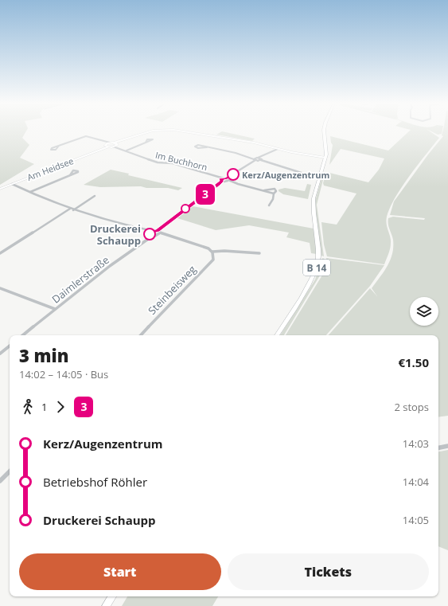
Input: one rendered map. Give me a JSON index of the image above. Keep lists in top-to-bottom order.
{
  "streets": {
    "main road": ["Am Heidsee", "B 14"],
    "street": ["Im Buchhorn", "Daimlerstraße", "Steinbeisweg"]
  },
  "places": ["Kerz/Augenzentrum", "Druckerei Schaupp"],
  "lines": ["bus line 3"],
  "page": {
    "on_map": "3",
    "heading": ["3 min", "14:02 – 14:05 · Bus", "€1.50"],
    "legs": ["1", "3", "2 stops"],
    "list": [
      {
        "name": "Kerz/Augenzentrum",
        "value": "14:03"
      },
      {
        "name": "Betriebshof Röhler",
        "value": "14:04"
      },
      {
        "name": "Druckerei Schaupp",
        "value": "14:05"
      }
    ],
    "buttons": ["Start", "Tickets"]
  }
}
